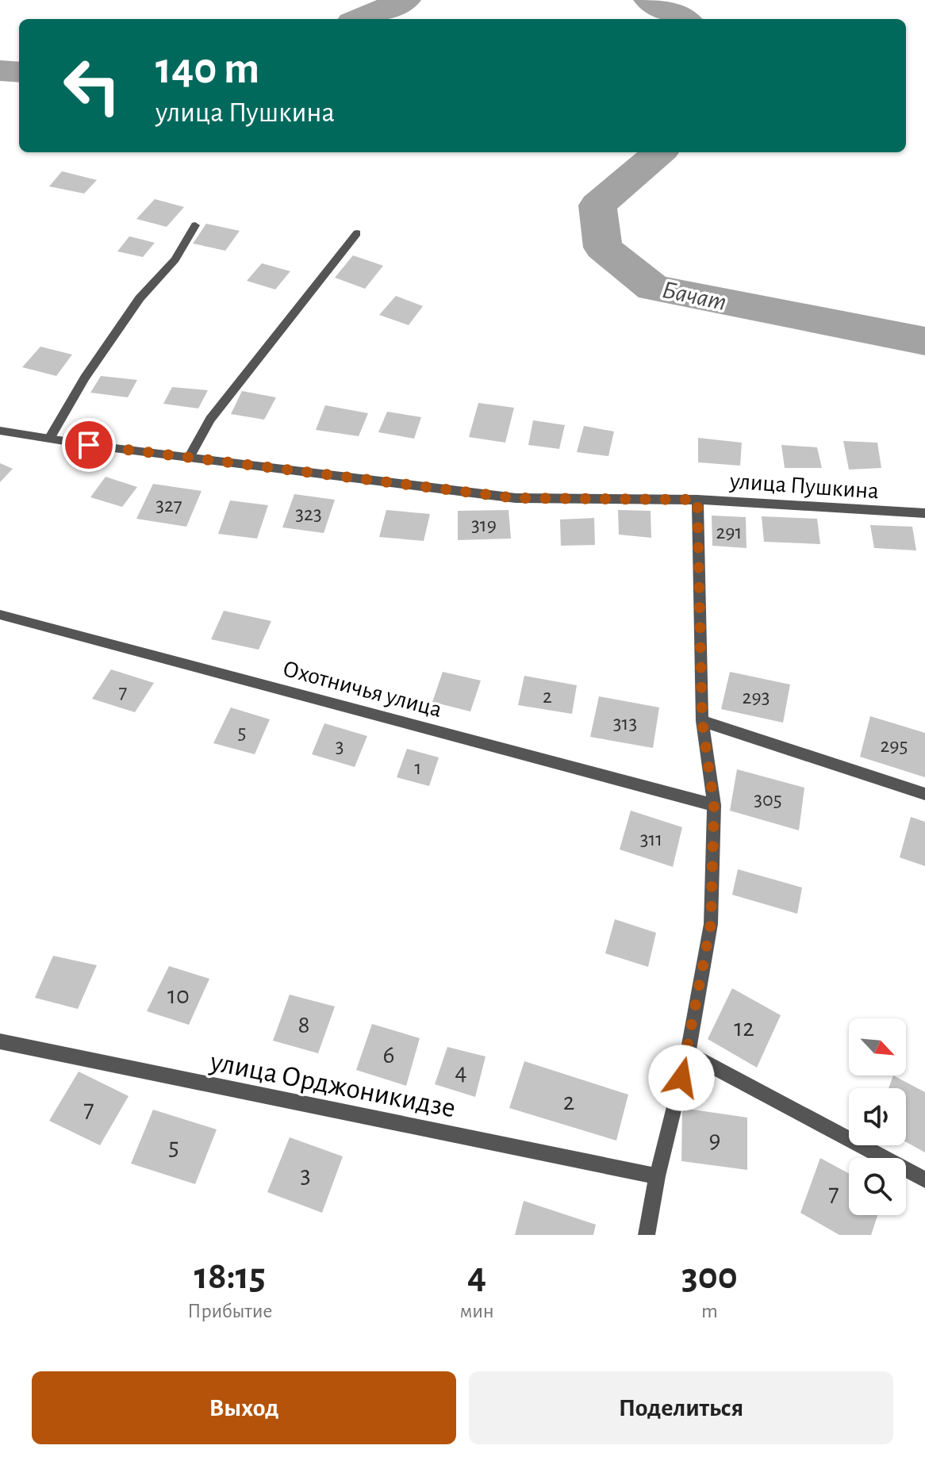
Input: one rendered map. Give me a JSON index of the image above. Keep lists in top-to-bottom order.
{
  "streets": {
    "street": ["улица Пушкина", "Охотничья улица", "улица Орджоникидзе"]
  },
  "water": ["Бачат"],
  "house_numbers": [
    "327",
    "323",
    "319",
    "291",
    "7",
    "2",
    "293",
    "313",
    "5",
    "295",
    "3",
    "1",
    "305",
    "311",
    "10",
    "8",
    "12",
    "6",
    "4",
    "2",
    "7",
    "9",
    "5",
    "3",
    "7"
  ],
  "north": "bottom right",
  "page": {
    "turn": ["140 m", "улица Пушкина"],
    "eta": [
      "18:15",
      "Прибытие",
      "4",
      "мин",
      "300",
      "m"
    ],
    "buttons": ["Выход", "Поделиться"]
  }
}
